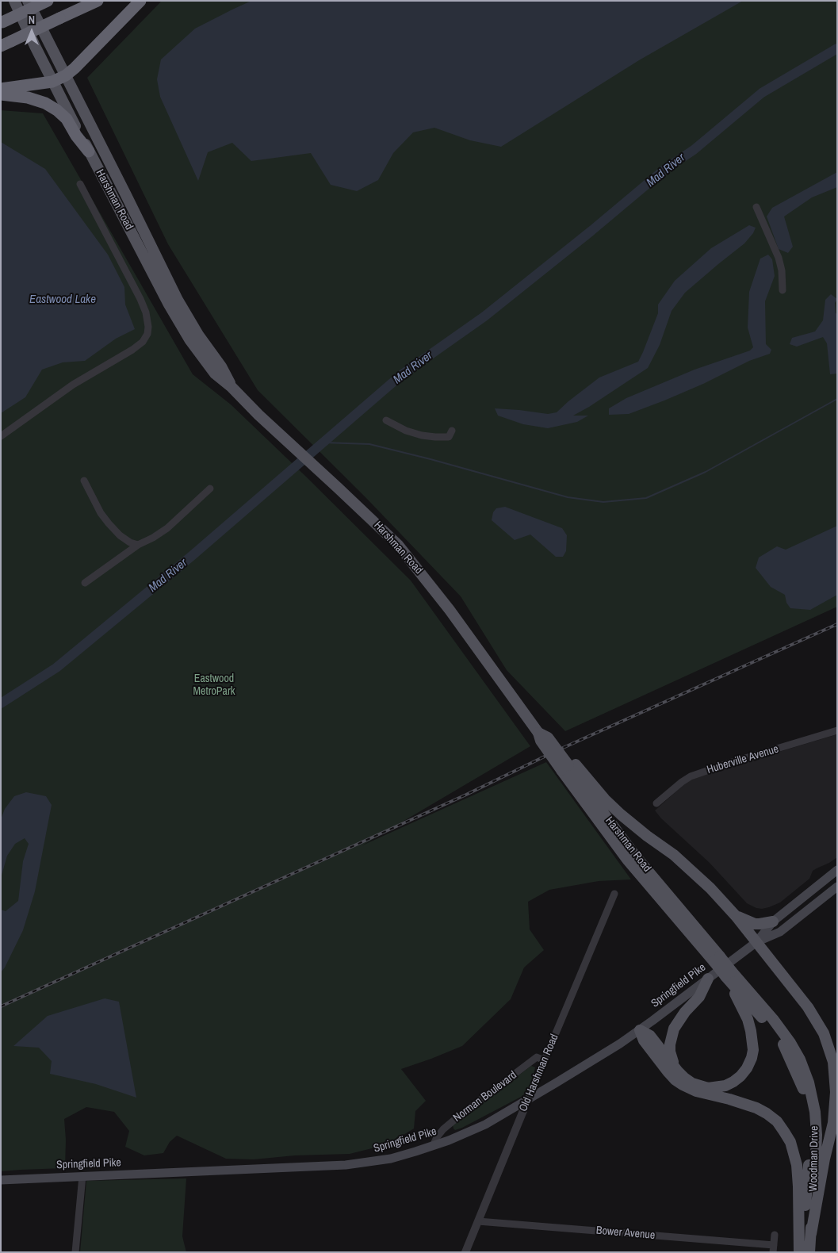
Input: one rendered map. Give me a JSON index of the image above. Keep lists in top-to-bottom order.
{
  "streets": {
    "main road": ["Harshman Road", "Springfield Pike", "Woodman Drive"],
    "street": [
      "Huberville Avenue",
      "Old Harshman Road",
      "Norman Boulevard",
      "Bower Avenue"
    ]
  },
  "crossings": [
    ["Harshman Road", "Woodman Drive"],
    ["Springfield Pike", "Old Harshman Road"],
    ["Springfield Pike", "Norman Boulevard"],
    ["Old Harshman Road", "Norman Boulevard"],
    ["Old Harshman Road", "Bower Avenue"]
  ],
  "water": ["Mad River", "Eastwood Lake"],
  "parks": ["Eastwood MetroPark"],
  "north": "top"
}
